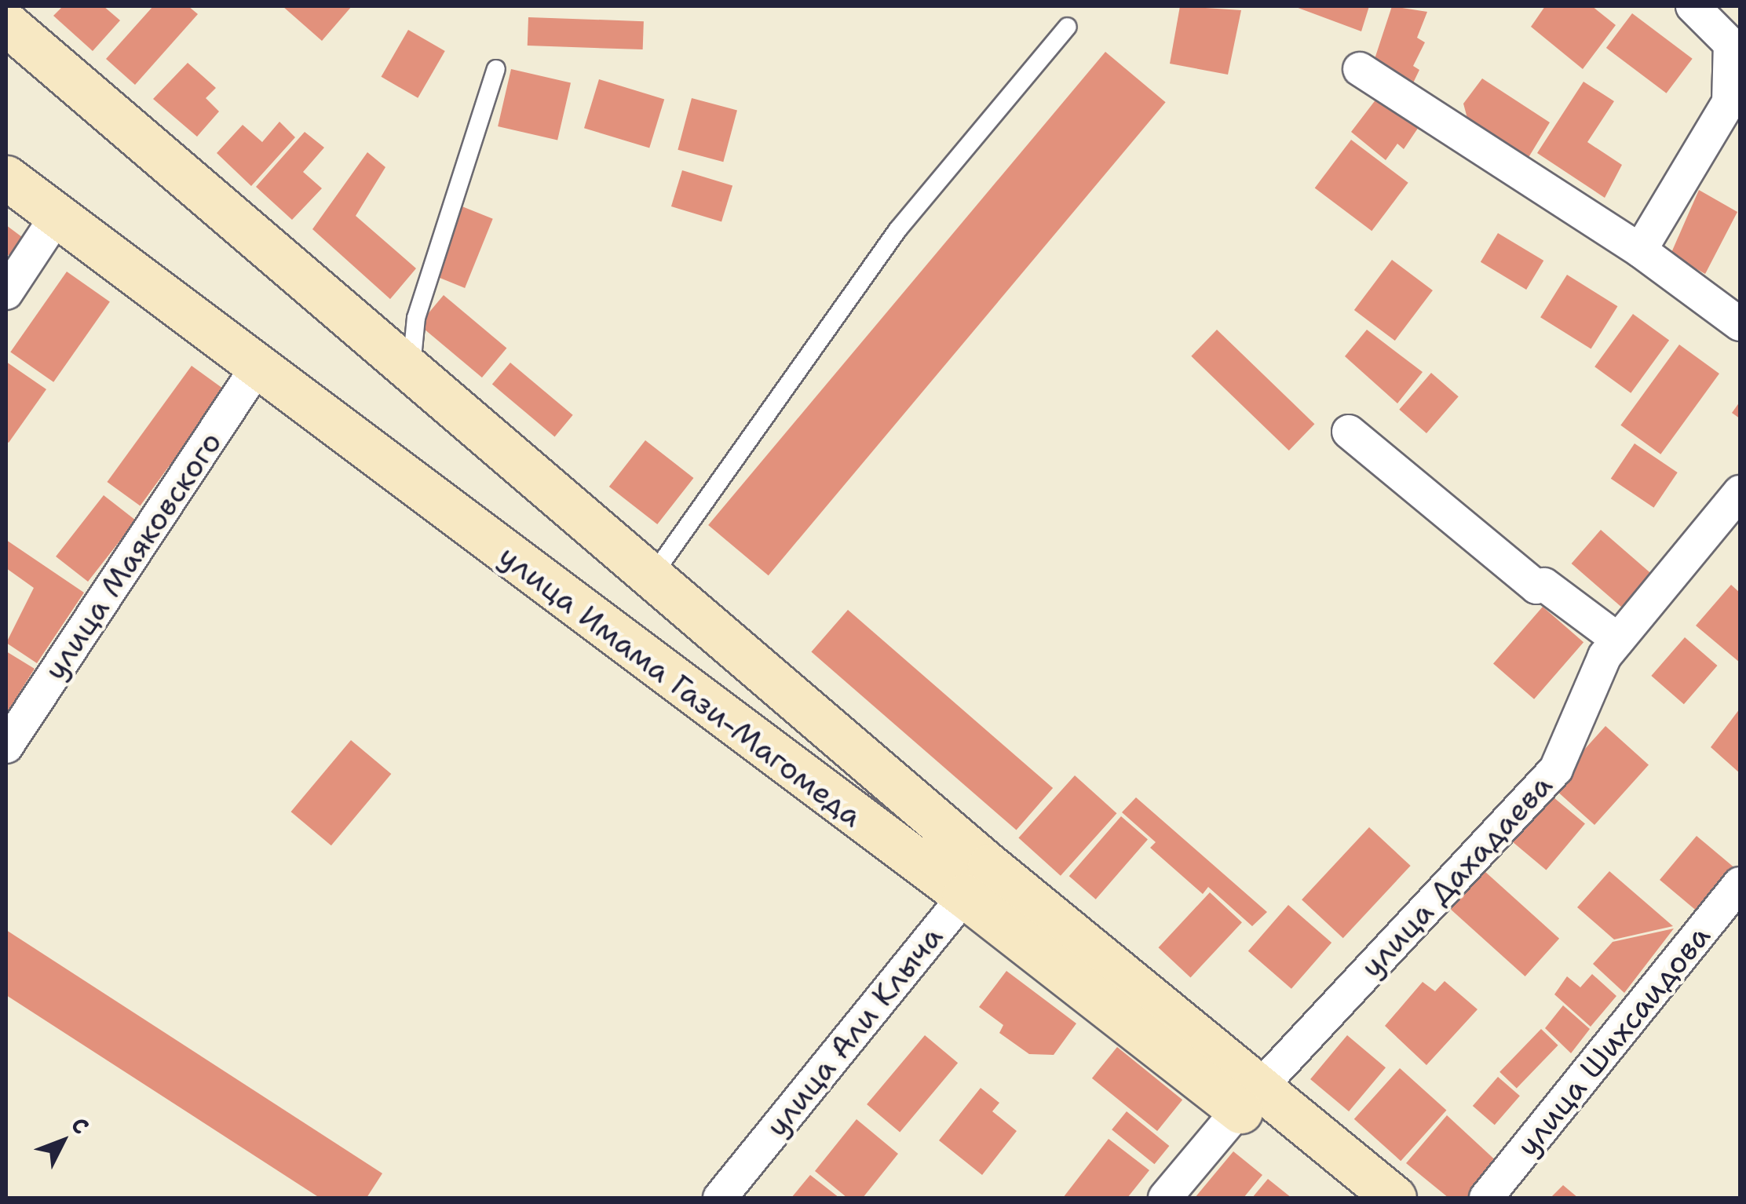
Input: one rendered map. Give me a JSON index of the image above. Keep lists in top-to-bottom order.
{
  "streets": {
    "main road": ["улица Имама Гази-Магомеда"],
    "street": [
      "улица Маяковского",
      "улица Дахадаева",
      "улица Али Клыча",
      "улица Шихсаидова"
    ]
  },
  "crossings": [
    ["улица Маяковского", "улица Имама Гази-Магомеда"],
    ["улица Имама Гази-Магомеда", "улица Дахадаева"],
    ["улица Имама Гази-Магомеда", "улица Али Клыча"]
  ],
  "north": "top right"
}
